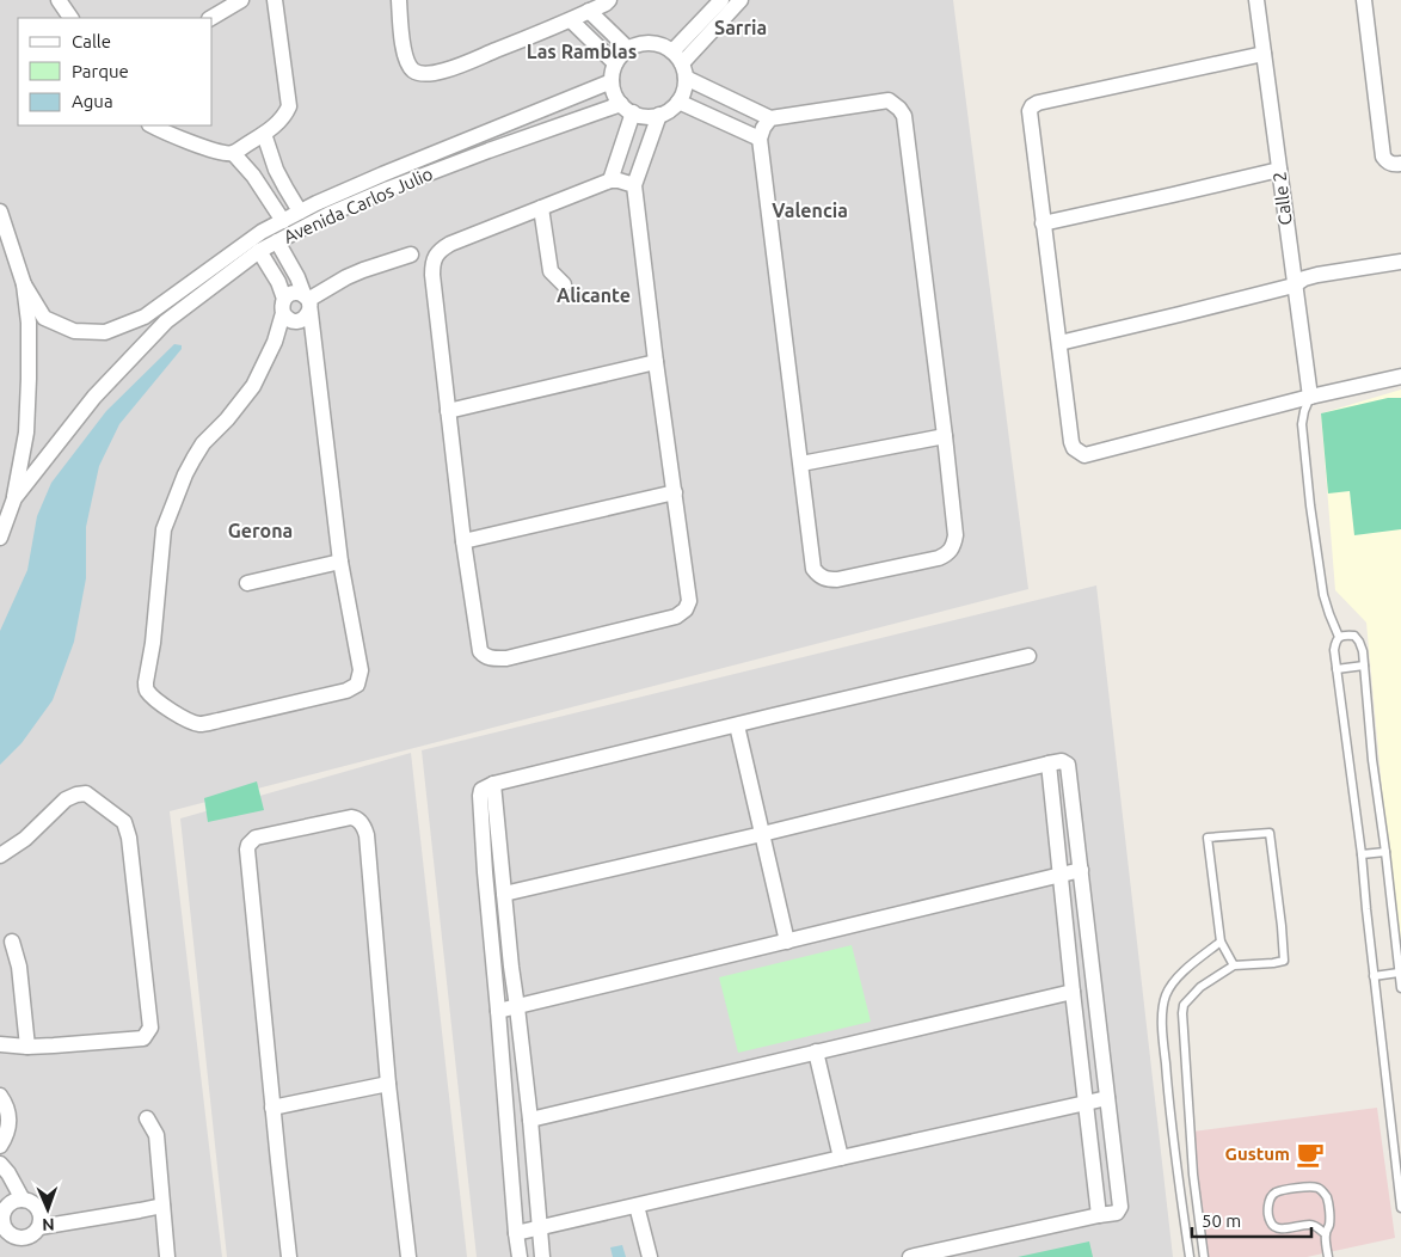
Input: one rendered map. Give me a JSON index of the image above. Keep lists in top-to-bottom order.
{
  "streets": {
    "street": ["Calle 2", "Avenida Carlos Julio"]
  },
  "districts": [
    "Sarria",
    "Las Ramblas",
    "Valencia",
    "Alicante",
    "Gerona"
  ],
  "places": {
    "cafe": ["Gustum"]
  },
  "legend": ["Calle", "Parque", "Agua"],
  "scale_bar": "50 m",
  "north": "bottom"
}
